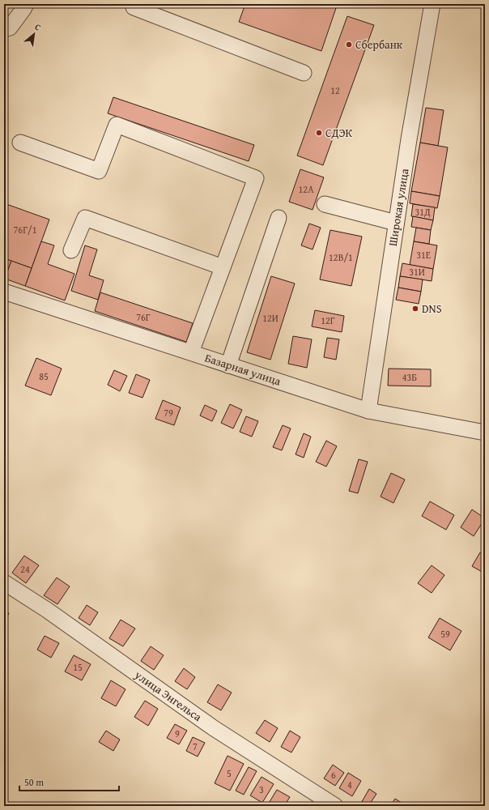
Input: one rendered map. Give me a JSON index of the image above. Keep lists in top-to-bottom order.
{
  "streets": {
    "street": ["Широкая улица", "Базарная улица", "улица Энгельса"]
  },
  "crossings": [
    ["Широкая улица", "Базарная улица"]
  ],
  "places": ["Сбербанк", "СДЭК", "DNS"],
  "house_numbers": [
    "12",
    "12А",
    "31Д",
    "76Г/1",
    "31Е",
    "12В/1",
    "31И",
    "76Г",
    "12И",
    "12Г",
    "85",
    "43Б",
    "79",
    "24",
    "59",
    "15",
    "9",
    "7",
    "5",
    "6",
    "4",
    "3"
  ],
  "scale_bar": "50 m",
  "north": "top right"
}
